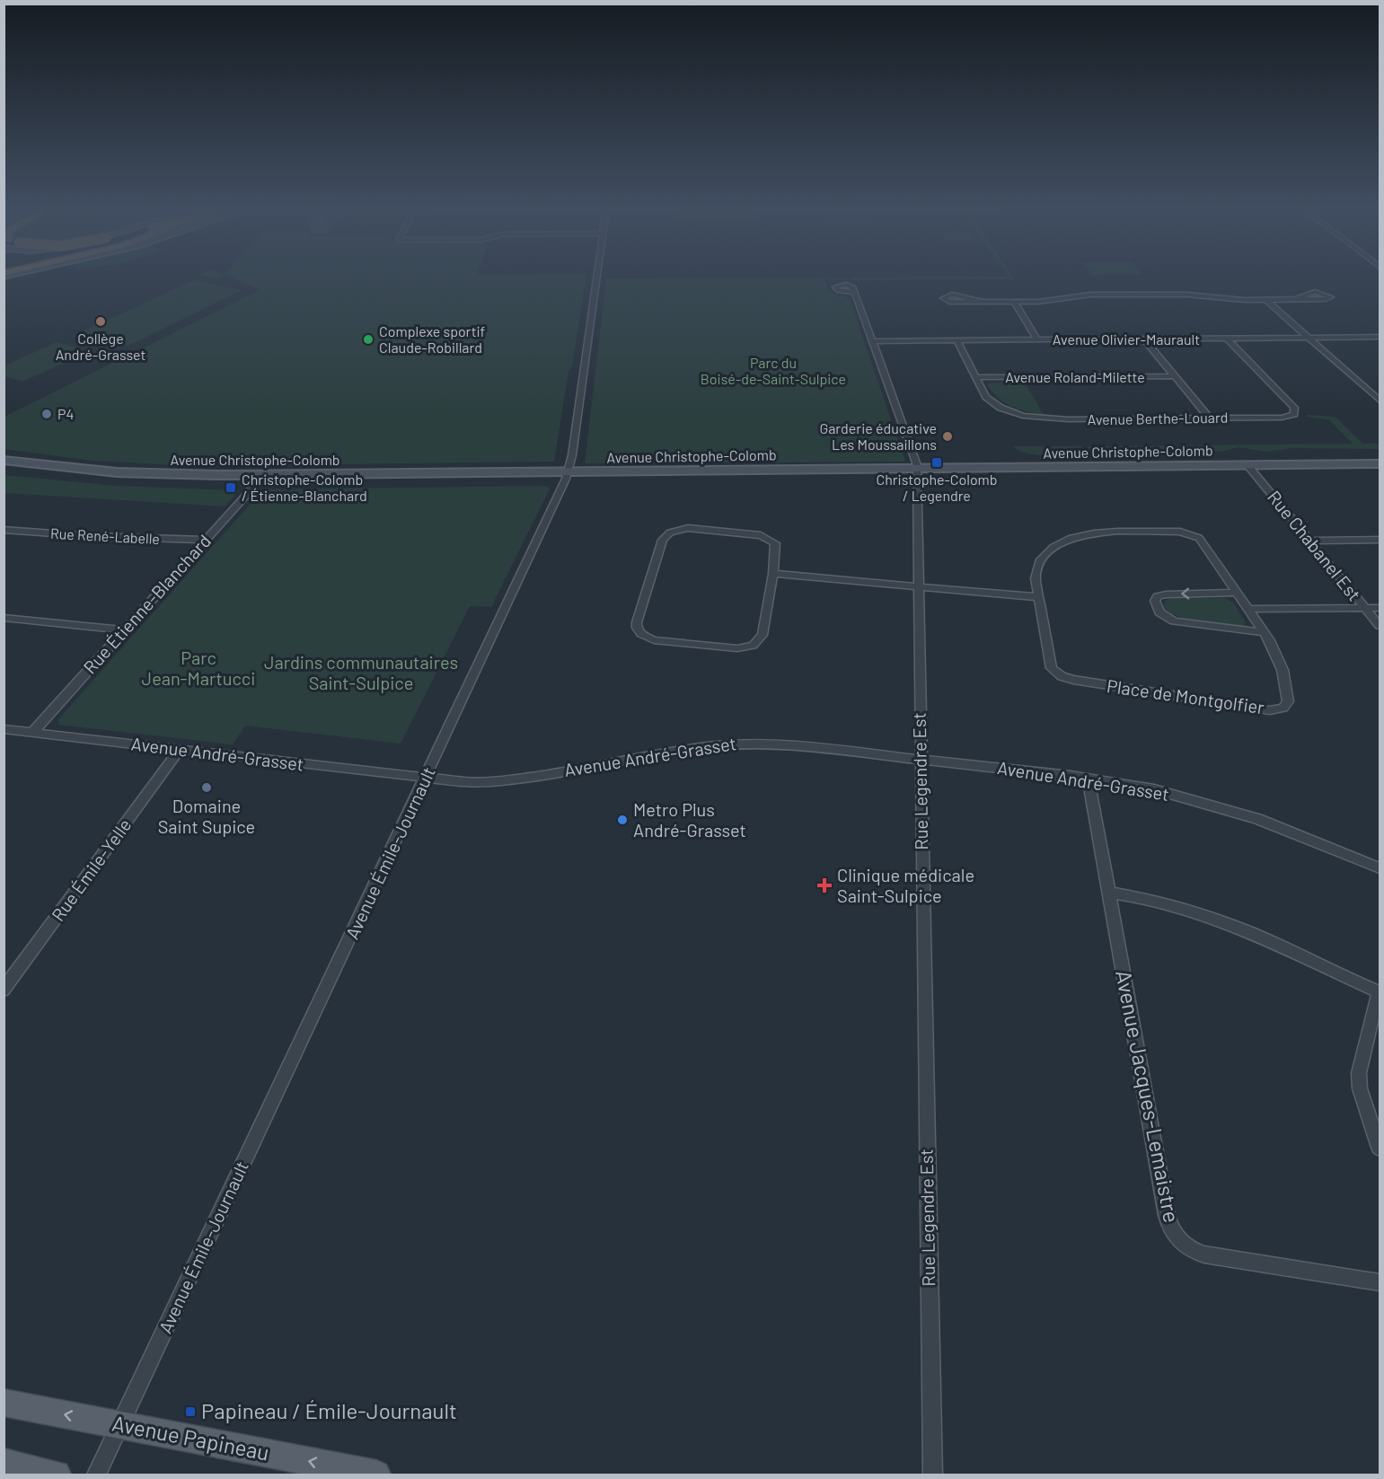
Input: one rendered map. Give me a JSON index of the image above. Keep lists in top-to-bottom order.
{
  "streets": {
    "main road": ["Avenue Christophe-Colomb", "Avenue Papineau"],
    "street": [
      "Avenue Olivier-Maurault",
      "Avenue Roland-Milette",
      "Avenue Berthe-Louard",
      "Rue René-Labelle",
      "Rue Chabanel Est",
      "Rue Étienne-Blanchard",
      "Place de Montgolfier",
      "Avenue André-Grasset",
      "Rue Legendre Est",
      "Avenue Émile-Journault",
      "Rue Émile-Yelle",
      "Avenue Jacques-Lemaistre"
    ]
  },
  "crossings": [
    ["Avenue Olivier-Maurault", "Avenue Berthe-Louard"],
    ["Avenue Olivier-Maurault", "Rue Legendre Est"],
    ["Avenue Roland-Milette", "Avenue Berthe-Louard"],
    ["Avenue Christophe-Colomb", "Rue Chabanel Est"],
    ["Avenue Christophe-Colomb", "Rue Étienne-Blanchard"],
    ["Avenue Christophe-Colomb", "Rue Legendre Est"],
    ["Avenue Christophe-Colomb", "Avenue Émile-Journault"],
    ["Rue René-Labelle", "Rue Étienne-Blanchard"],
    ["Rue Étienne-Blanchard", "Avenue André-Grasset"],
    ["Avenue André-Grasset", "Rue Legendre Est"],
    ["Avenue André-Grasset", "Avenue Émile-Journault"],
    ["Avenue André-Grasset", "Rue Émile-Yelle"],
    ["Avenue André-Grasset", "Avenue Jacques-Lemaistre"],
    ["Avenue Émile-Journault", "Avenue Papineau"]
  ],
  "one_way": ["Avenue Papineau"],
  "parks": ["Parc du Boisé-de-Saint-Sulpice", "Parc Jean-Martucci", "Jardins communautaires Saint-Sulpice"],
  "places": {
    "other": [
      "Collège André-Grasset",
      "Complexe sportif Claude-Robillard",
      "P4",
      "Garderie éducative Les Moussaillons",
      "Domaine Saint Supice",
      "Metro Plus André-Grasset"
    ],
    "transit": ["Christophe-Colomb / Legendre", "Christophe-Colomb / Étienne-Blanchard", "Papineau / Émile-Journault"],
    "health": ["Clinique médicale Saint-Sulpice"]
  }
}
